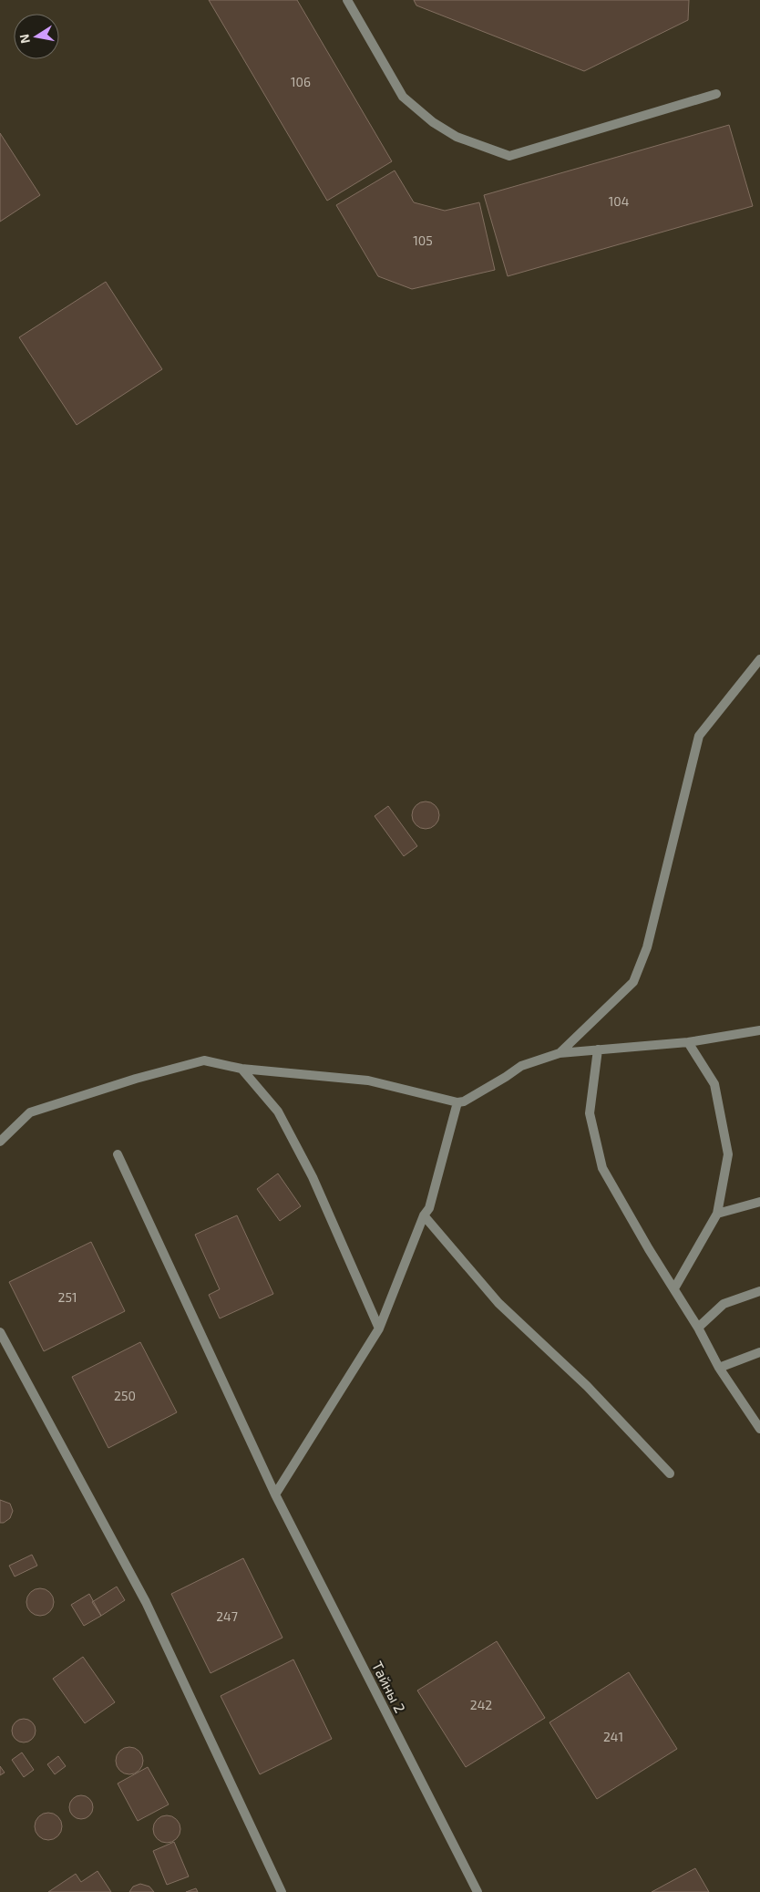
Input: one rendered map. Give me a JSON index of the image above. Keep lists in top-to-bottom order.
{
  "streets": {
    "street": ["Тайны 2"]
  },
  "house_numbers": [
    "106",
    "104",
    "105",
    "251",
    "250",
    "247",
    "242",
    "241"
  ],
  "north": "left"
}
